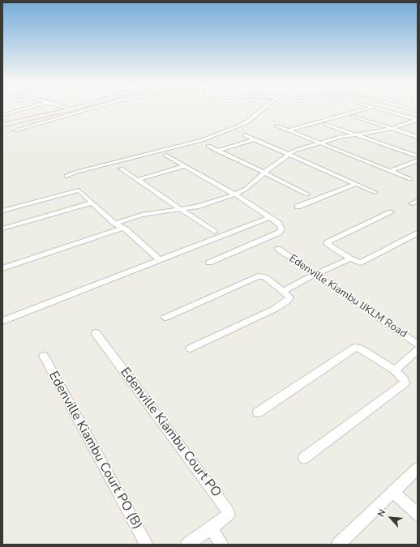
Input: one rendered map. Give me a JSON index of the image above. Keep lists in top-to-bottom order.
{
  "streets": {
    "street": ["Edenville Kiambu IJKLM Road", "Edenville Kiambu Court PO", "Edenville Kiambu Court PO (B)"]
  },
  "north": "top left"
}
